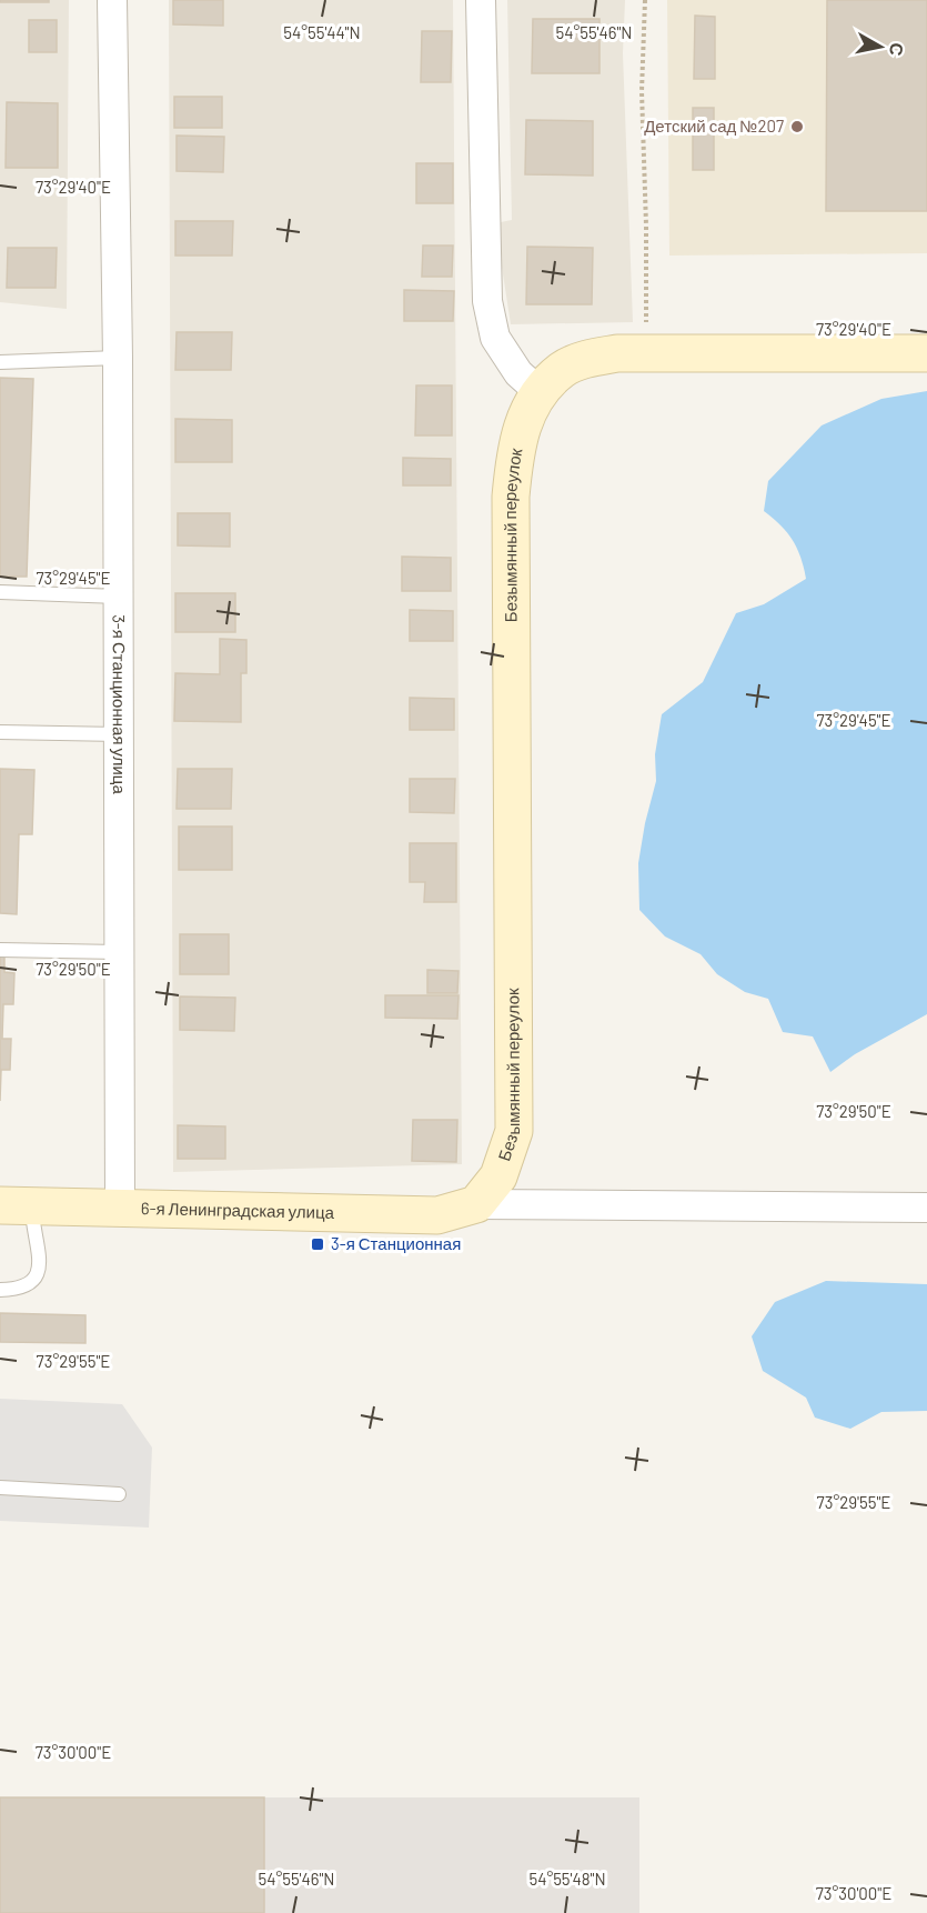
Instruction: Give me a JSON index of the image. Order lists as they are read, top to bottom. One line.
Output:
{"streets":{"street":["Безымянный переулок","3-я Станционная улица","6-я Ленинградская улица"]},"crossings":[["Безымянный переулок","6-я Ленинградская улица"],["3-я Станционная улица","6-я Ленинградская улица"]],"places":{"other":["Детский сад №207"],"transit":["3-я Станционная"]},"north":"right","coordinates":["54°55'44\"N","54°55'46\"N","73°29'40\"E","73°29'45\"E","73°29'50\"E","73°29'55\"E","73°30'00\"E","54°55'48\"N"]}
